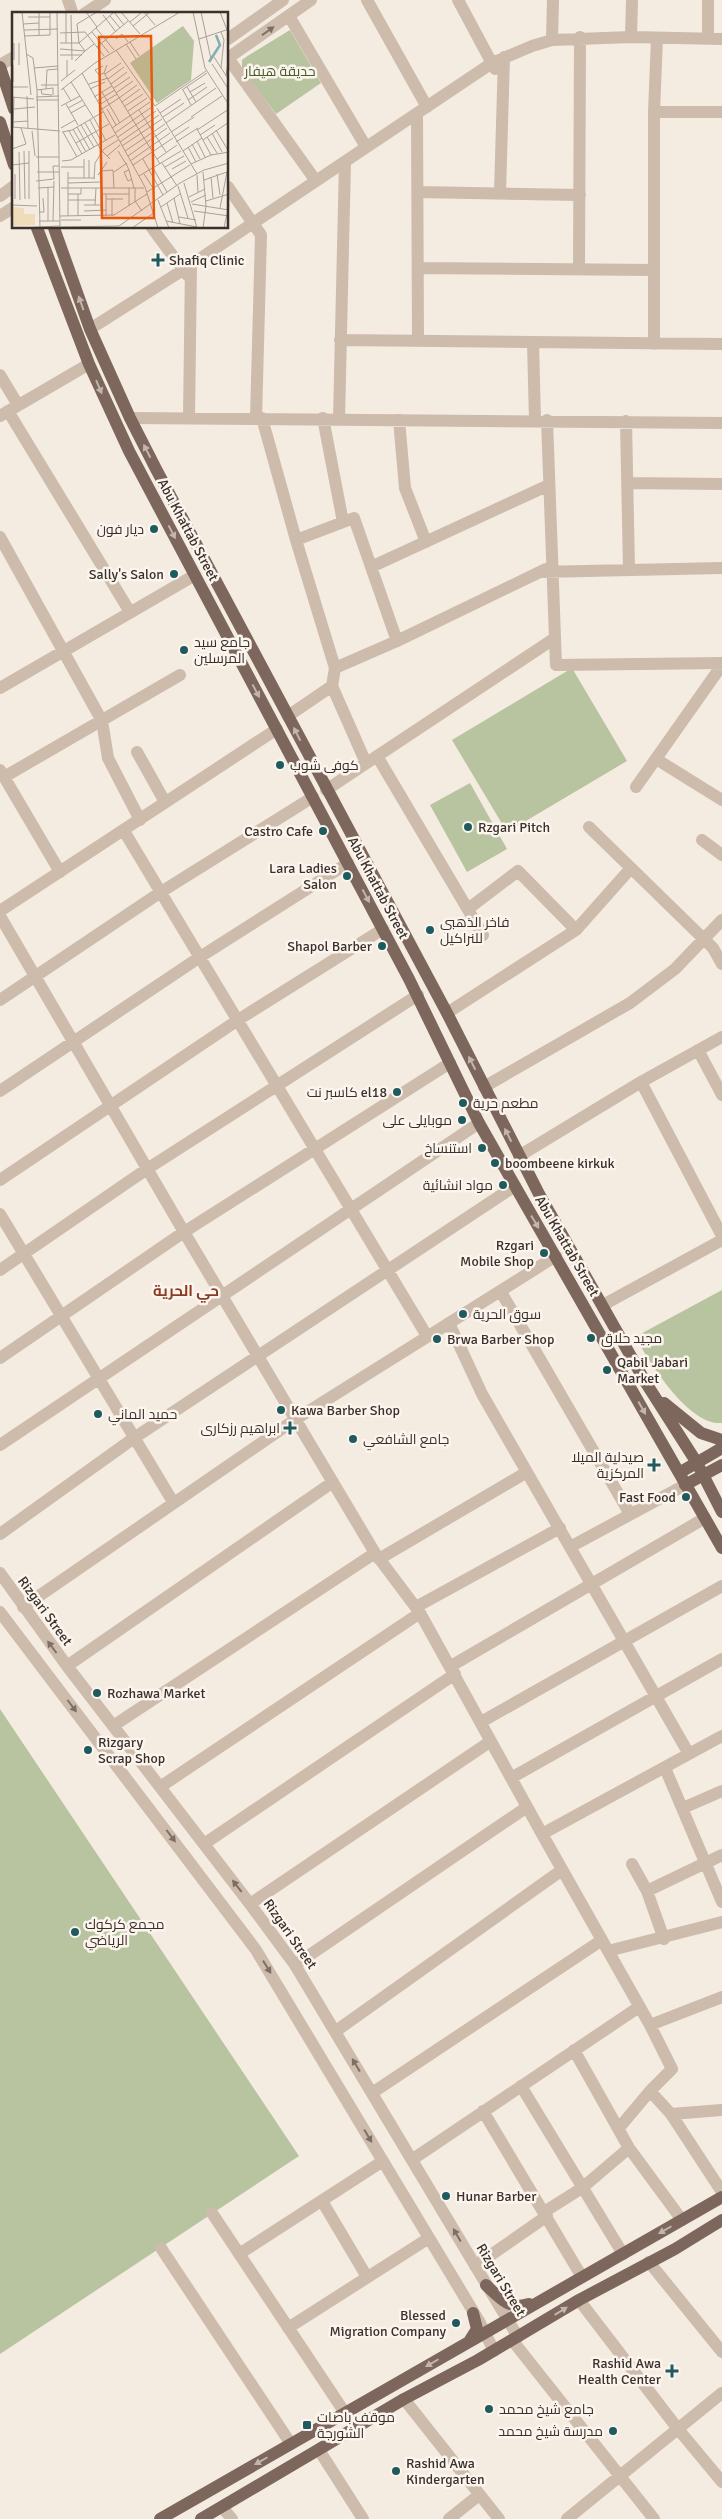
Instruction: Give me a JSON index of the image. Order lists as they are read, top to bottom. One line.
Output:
{"streets":{"main road":["Abu Khattab Street"],"street":["Rizgari Street"]},"districts":["حي الحرية"],"parks":["حديقة هيفار"],"places":{"health":["Shafiq Clinic","ابراهيم رزكارى","صيدلية الميلا المركزية","Rashid Awa Health Center"],"other":["ديار فون","Sally's Salon","جامع سيد المرسلين","كوفى شوب","Rzgari Pitch","Castro Cafe","Lara Ladies Salon","فاخر الذهبي للنراكيل","Shapol Barber","كاسبر نت el18","مطعم حرية","موبايلى على","استنساخ","boombeene kirkuk","مواد انشائية","Rzgari Mobile Shop","سوق الحرية","مجيد حلاق","Brwa Barber Shop","Qabil Jabari Market","Kawa Barber Shop","حميد الماني","جامع الشافعي","Fast Food","Rozhawa Market","Rizgary Scrap Shop","مجمع كركوك الرياضي","Hunar Barber","Blessed Migration Company","جامع شيخ محمد","مدرسة شيخ محمد","Rashid Awa Kindergarten"],"transit":["موقف باصات الشورجة"]}}
